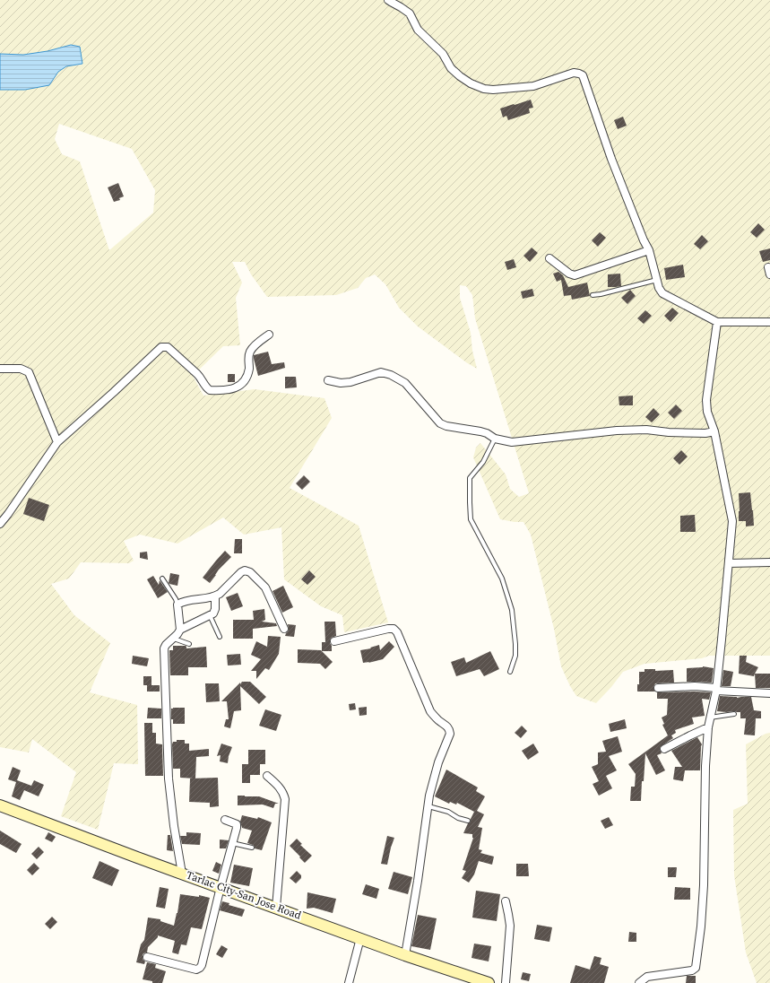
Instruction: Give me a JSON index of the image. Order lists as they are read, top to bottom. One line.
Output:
{"streets":{"main road":["Tarlac City-San Jose Road"]}}
